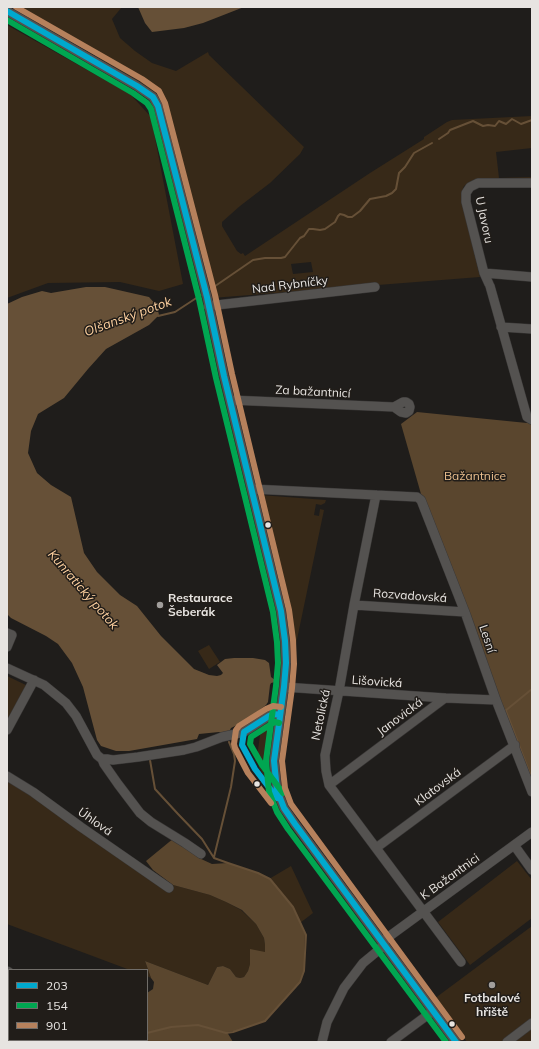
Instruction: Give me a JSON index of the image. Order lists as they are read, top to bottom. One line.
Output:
{"streets":{"street":["U Javoru","Nad Rybníčky","Za bažantnicí","Rozvadovská","Lesní","Lišovická","Netolická","Janovická","Klatovská","Úhlová","K Bažantnici"]},"crossings":[["Rozvadovská","Lesní"],["Rozvadovská","Netolická"],["Lesní","Netolická"],["Lesní","Klatovská"],["Lišovická","Netolická"],["Lišovická","Janovická"],["Netolická","Janovická"],["Netolická","Klatovská"],["Netolická","K Bažantnici"]],"water":["Olšanský potok","Kunratický potok"],"parks":["Bažantnice"],"places":["Restaurace Šeberák","Fotbalové hřiště"],"lines":["transit line 901","transit line 203","transit line 154"],"legend":["203","154","901"]}
